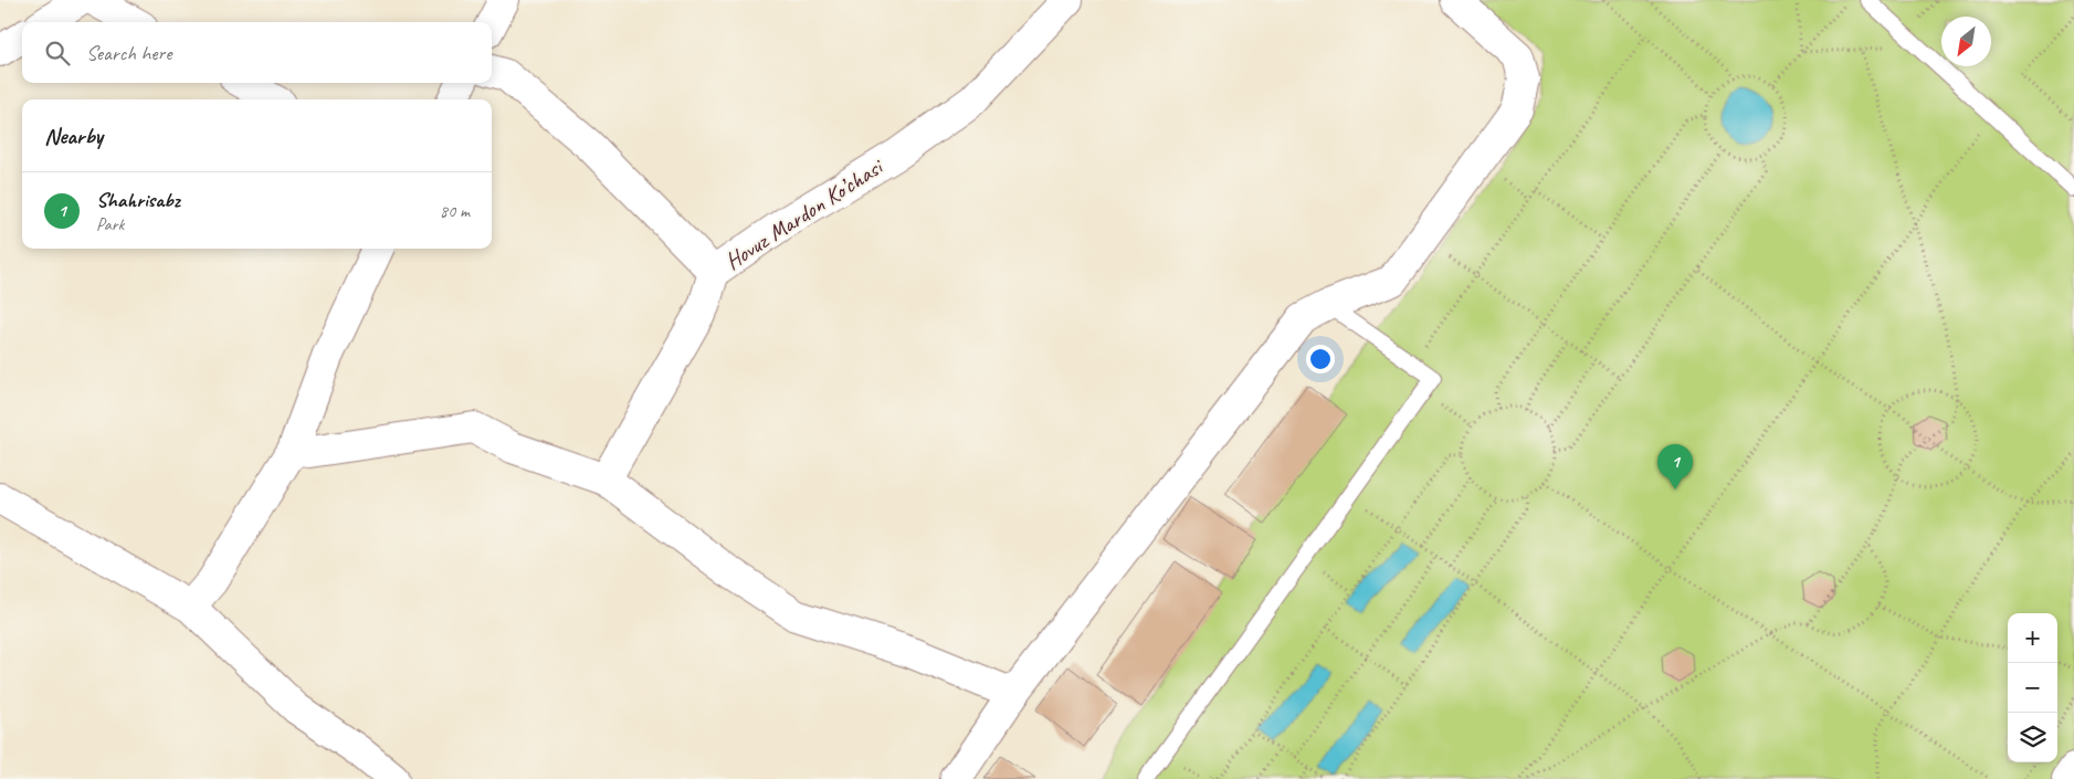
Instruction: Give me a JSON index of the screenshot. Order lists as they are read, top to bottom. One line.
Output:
{"streets":{"street":["Hovuz Mardon Ko’chasi"]},"north":"bottom left","page":{"search":"Search here","heading":"Nearby","list":[{"mark":"1","name":"Shahrisabz","note":"Park","value":"80 m"}],"pins":"1","map_buttons":["+","−"]}}
